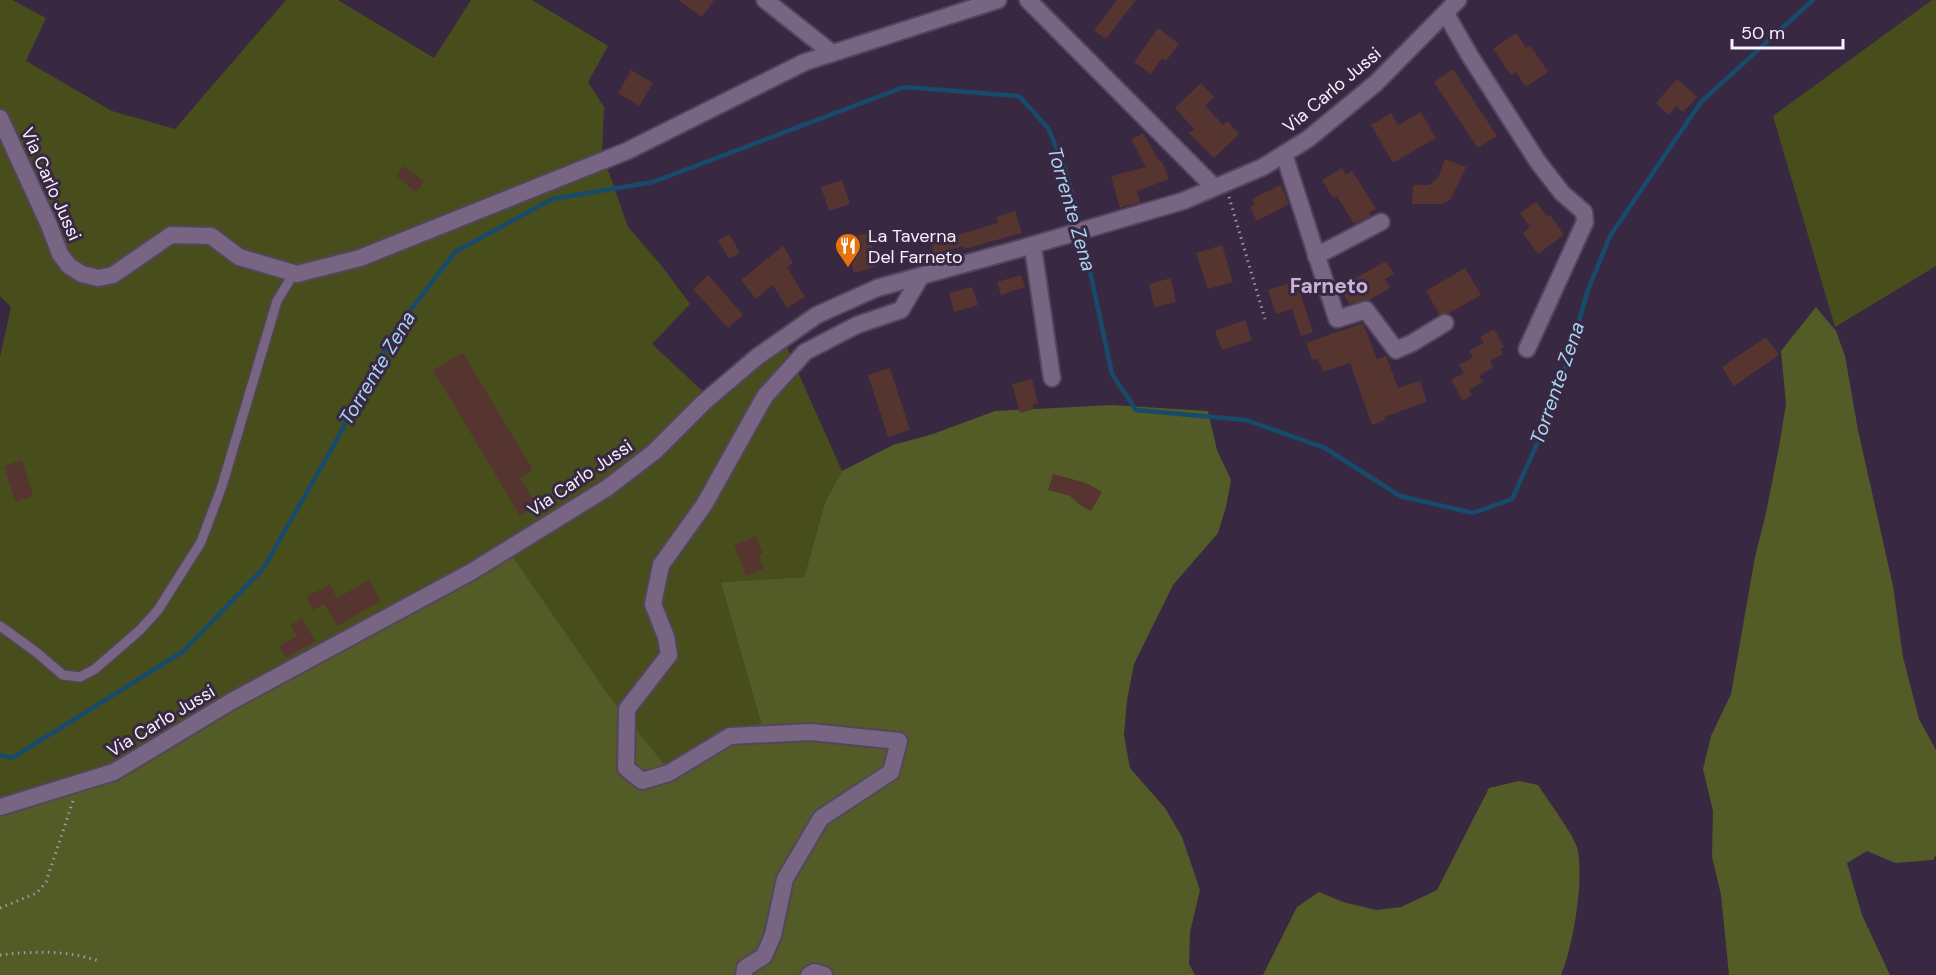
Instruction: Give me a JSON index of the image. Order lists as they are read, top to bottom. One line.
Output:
{"streets":{"street":["Via Carlo Jussi"]},"districts":["Farneto"],"water":["Torrente Zena"],"places":{"restaurant":["La Taverna Del Farneto"]},"scale_bar":"50 m"}
